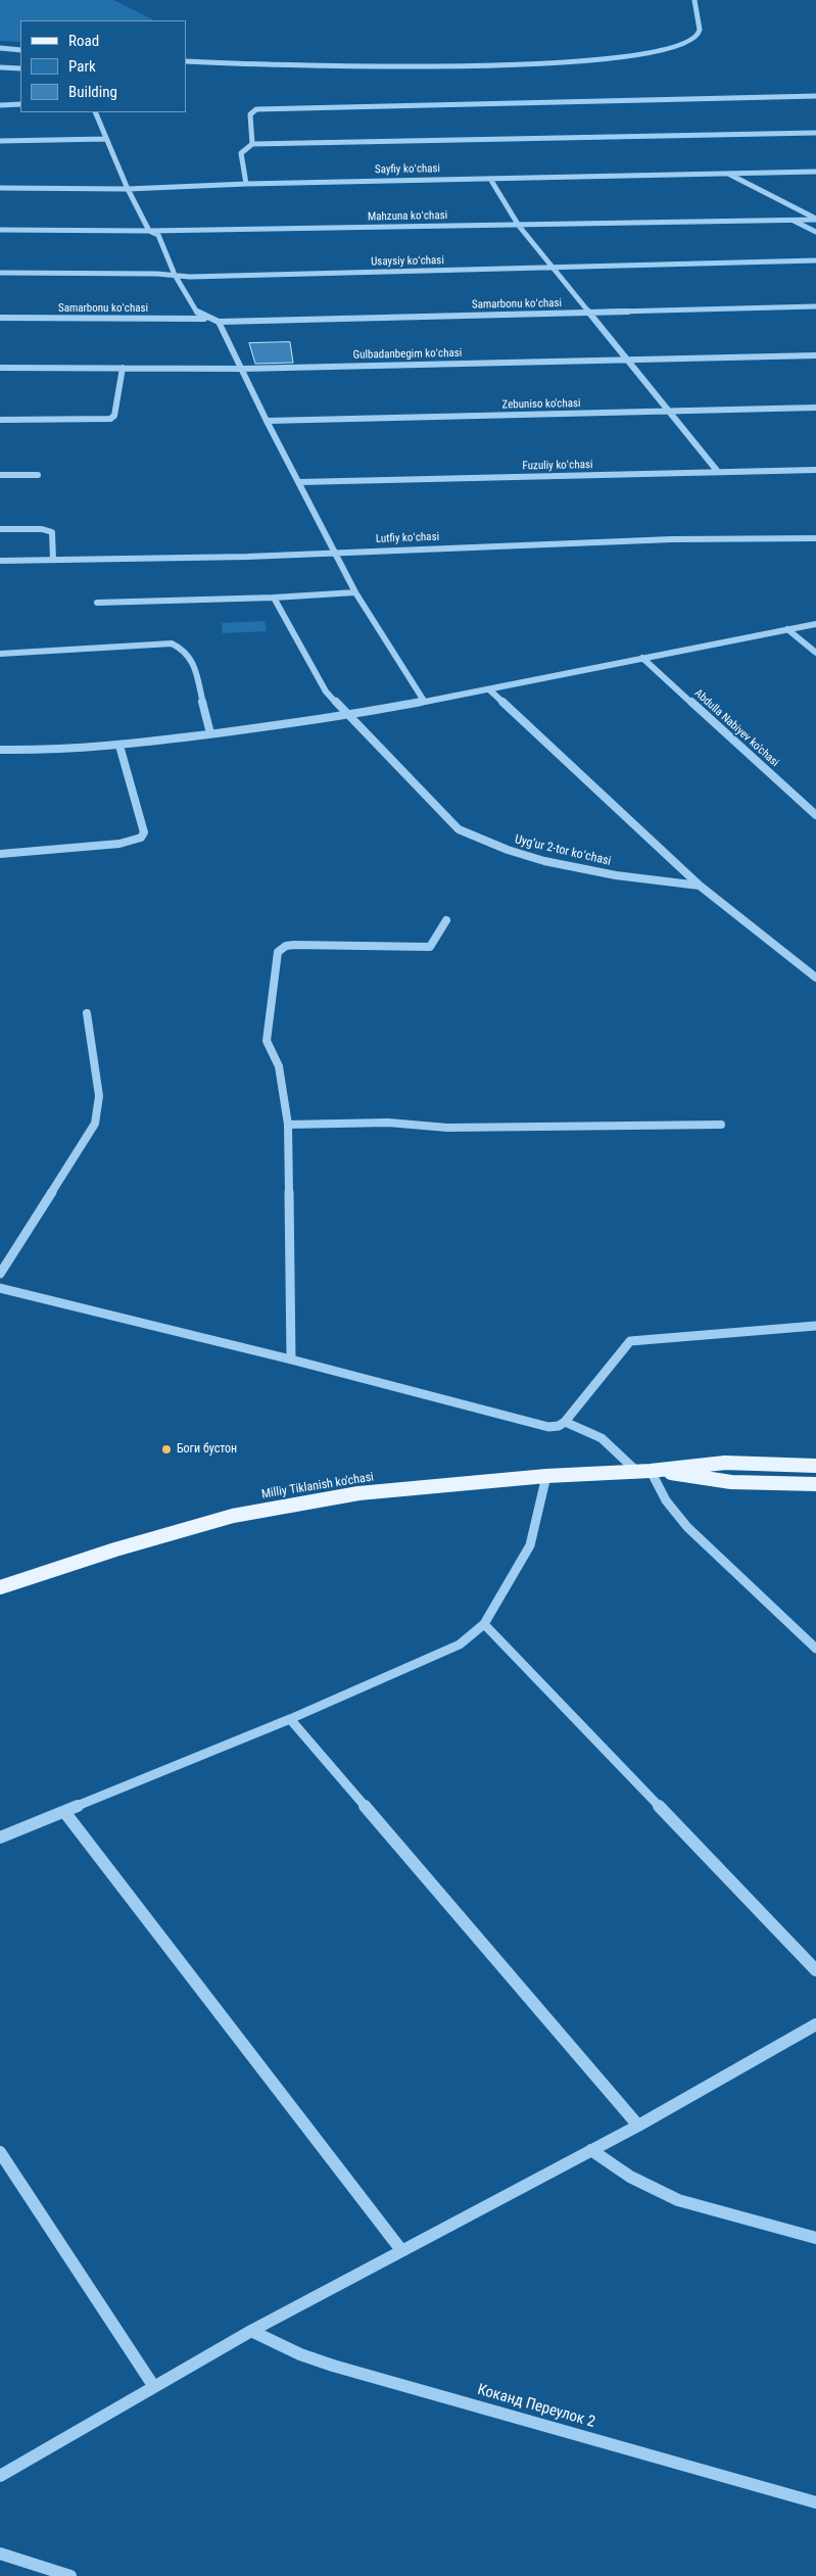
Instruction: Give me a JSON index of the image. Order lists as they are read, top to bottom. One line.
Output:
{"streets":{"main road":["Milliy Tiklanish ko'chasi"],"street":["Sayfiy koʻchasi","Mahzuna koʻchasi","Usaysiy koʻchasi","Samarbonu koʻchasi","Gulbadanbegim koʻchasi","Zebuniso ko'chasi","Fuzuliy koʻchasi","Lutfiy koʻchasi","Abdulla Nabiyev ko'chasi","Uyg‘ur 2-tor koʻchasi","Коканд Πереулок 2"]},"places":["Боги бустон"],"legend":["Road","Park","Building"]}
